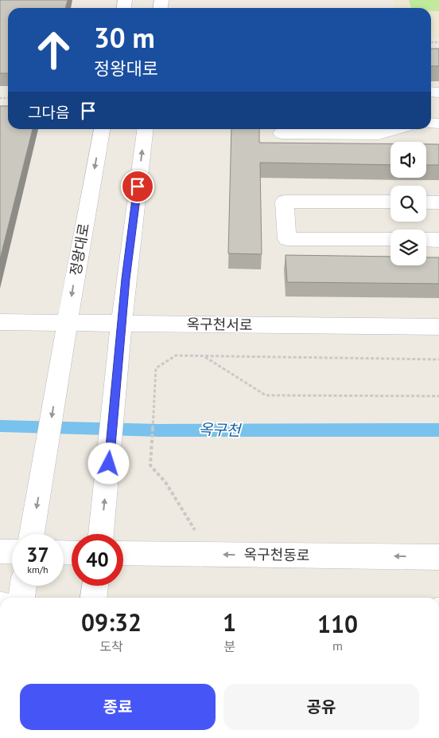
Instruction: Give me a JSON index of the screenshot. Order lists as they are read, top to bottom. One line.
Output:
{"streets":{"street":["정왕대로","옥구천서로","옥구천동로"]},"crossings":[["정왕대로","옥구천서로"]],"one_way":["옥구천동로"],"water":["옥구천"],"page":{"turn":["30 m","정왕대로"],"then":"그다음","speed":"37 km/h","limit":"40","eta":["09:32","도착","1","분","110","m"],"buttons":["종료","공유"]}}
